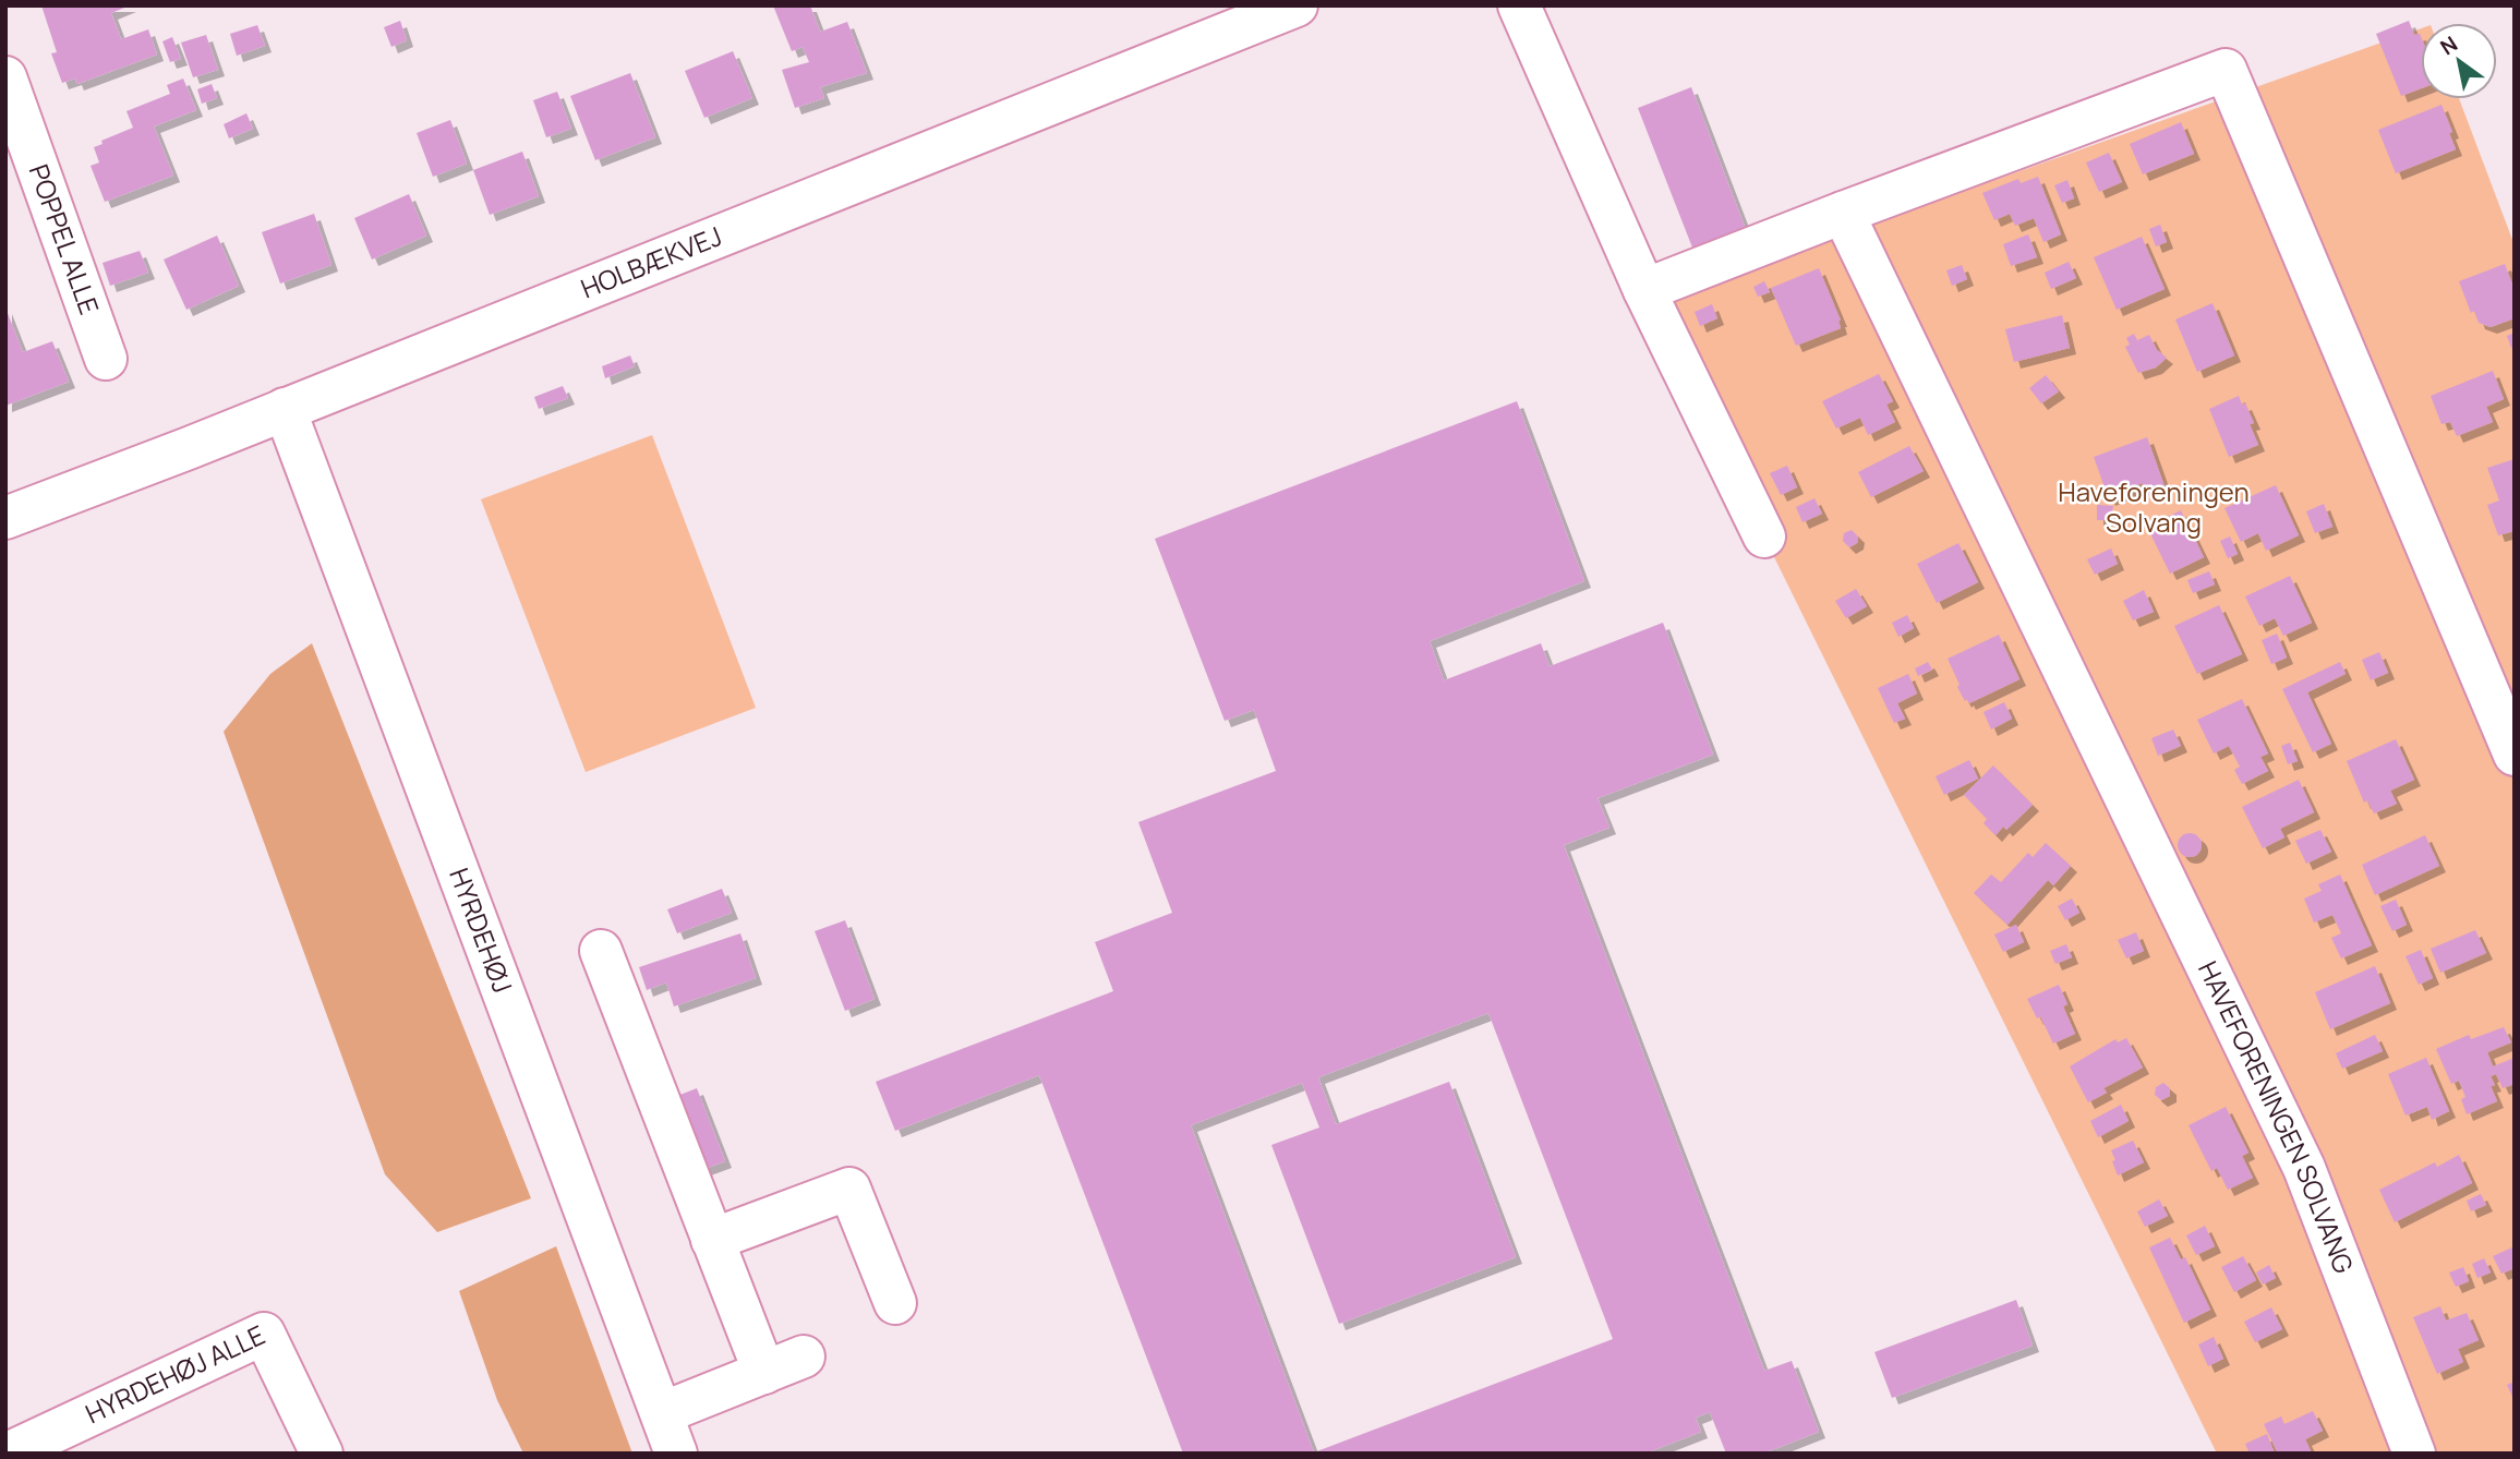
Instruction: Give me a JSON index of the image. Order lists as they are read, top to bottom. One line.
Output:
{"streets":{"street":["POPPEL ALLE","HOLBÆKVEJ","HYRDEHØJ","HAVEFORENINGEN SOLVANG","HYRDEHØJ ALLE"]},"crossings":[["HOLBÆKVEJ","HYRDEHØJ"]],"parks":["Haveforeningen Solvang"],"north":"top left"}
